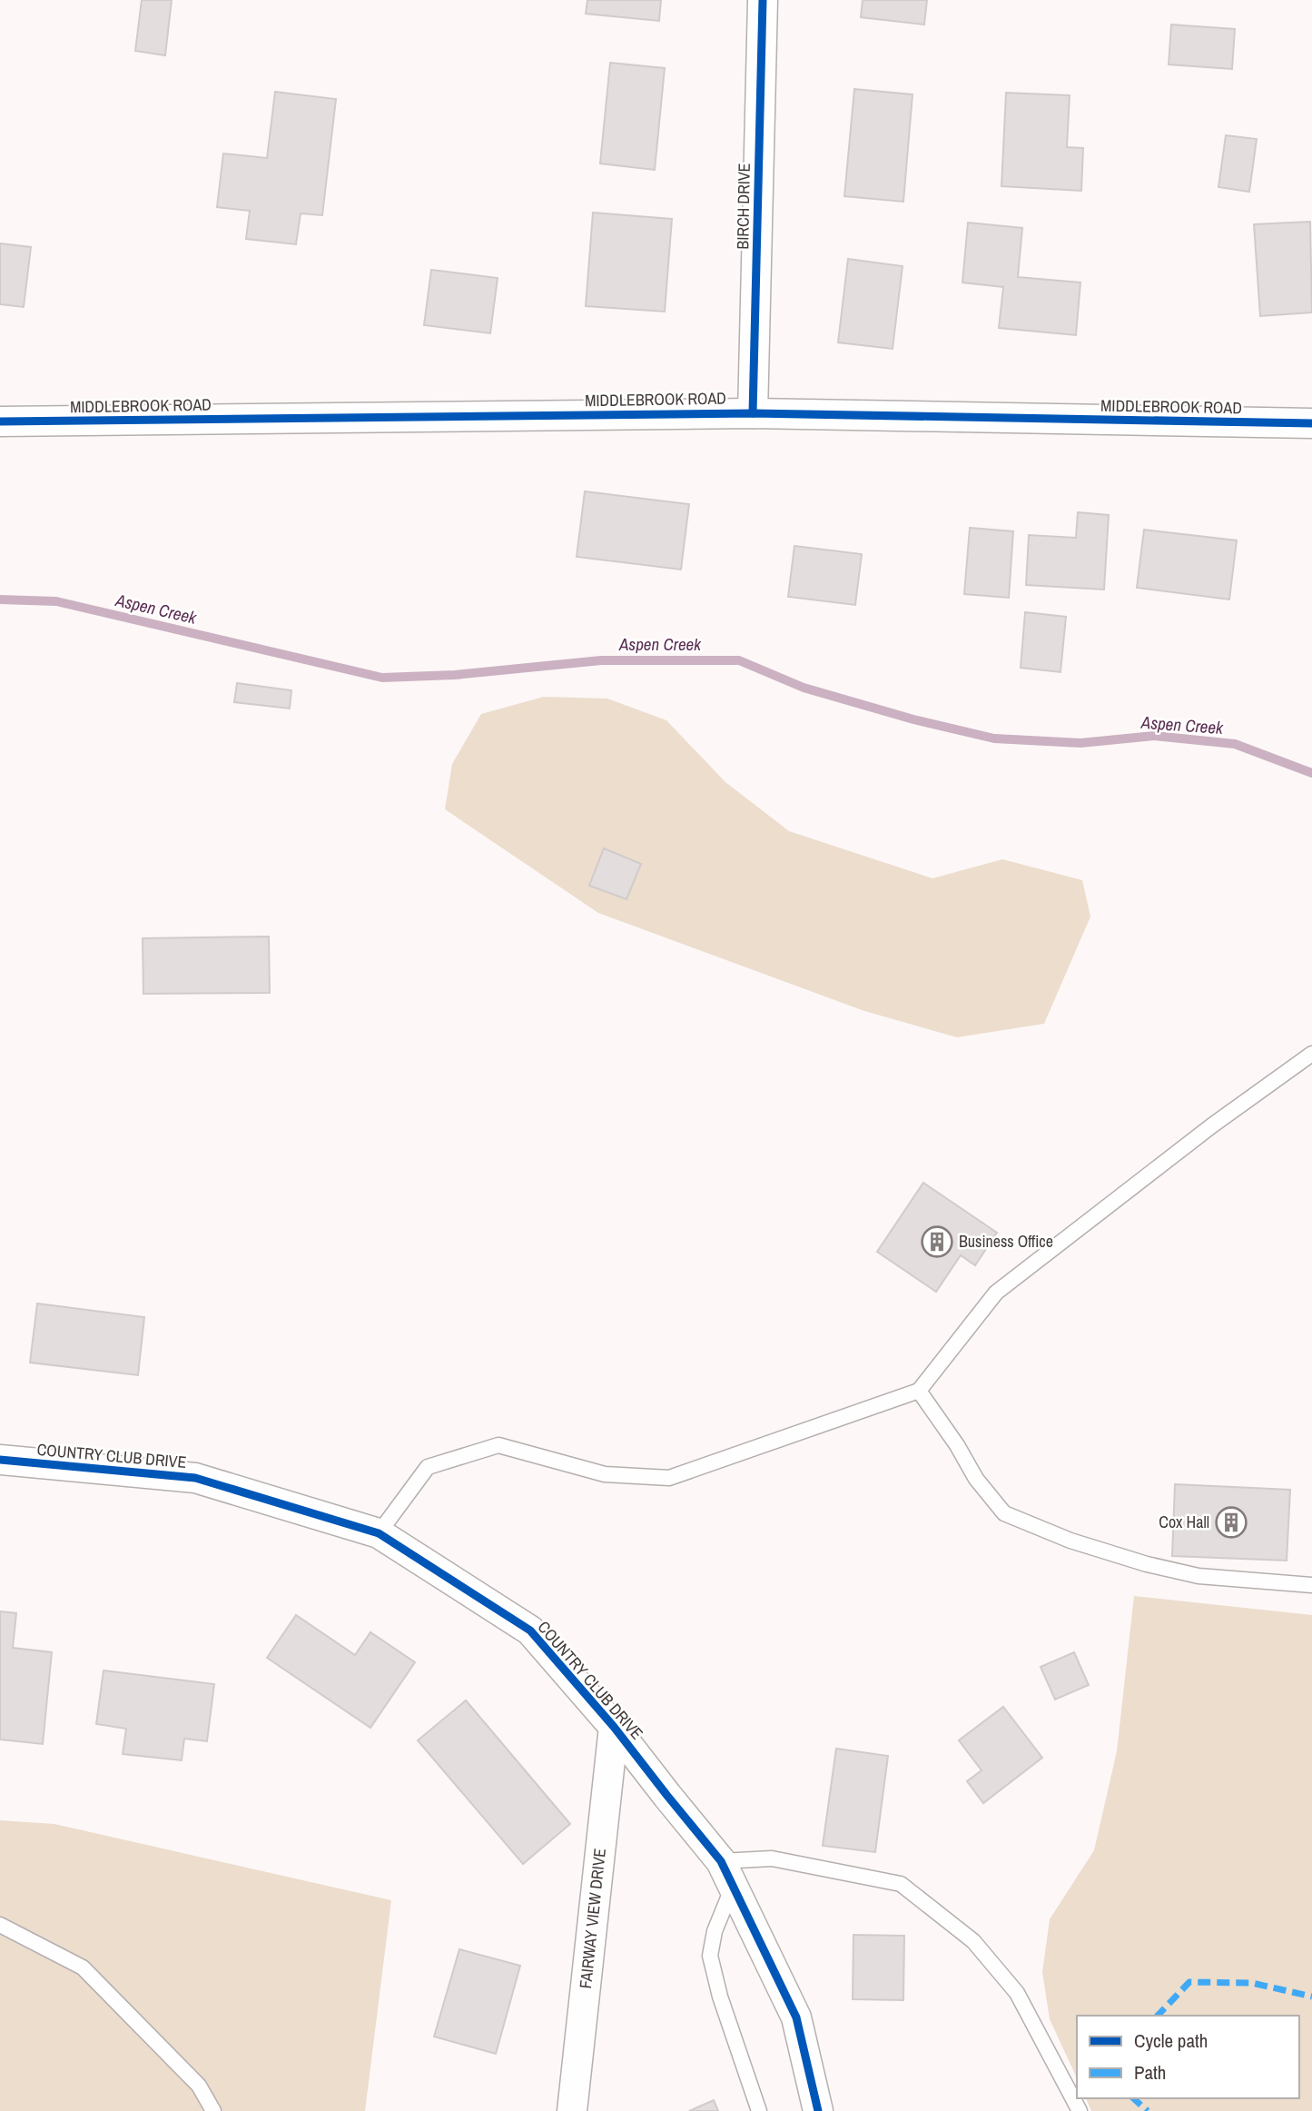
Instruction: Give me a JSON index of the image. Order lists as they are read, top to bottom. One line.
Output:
{"streets":{"street":["BIRCH DRIVE","MIDDLEBROOK ROAD","COUNTRY CLUB DRIVE","FAIRWAY VIEW DRIVE"]},"crossings":[["BIRCH DRIVE","MIDDLEBROOK ROAD"],["COUNTRY CLUB DRIVE","FAIRWAY VIEW DRIVE"]],"water":["Aspen Creek"],"places":{"building":["Business Office","Cox Hall"]},"legend":["Cycle path","Path"]}
